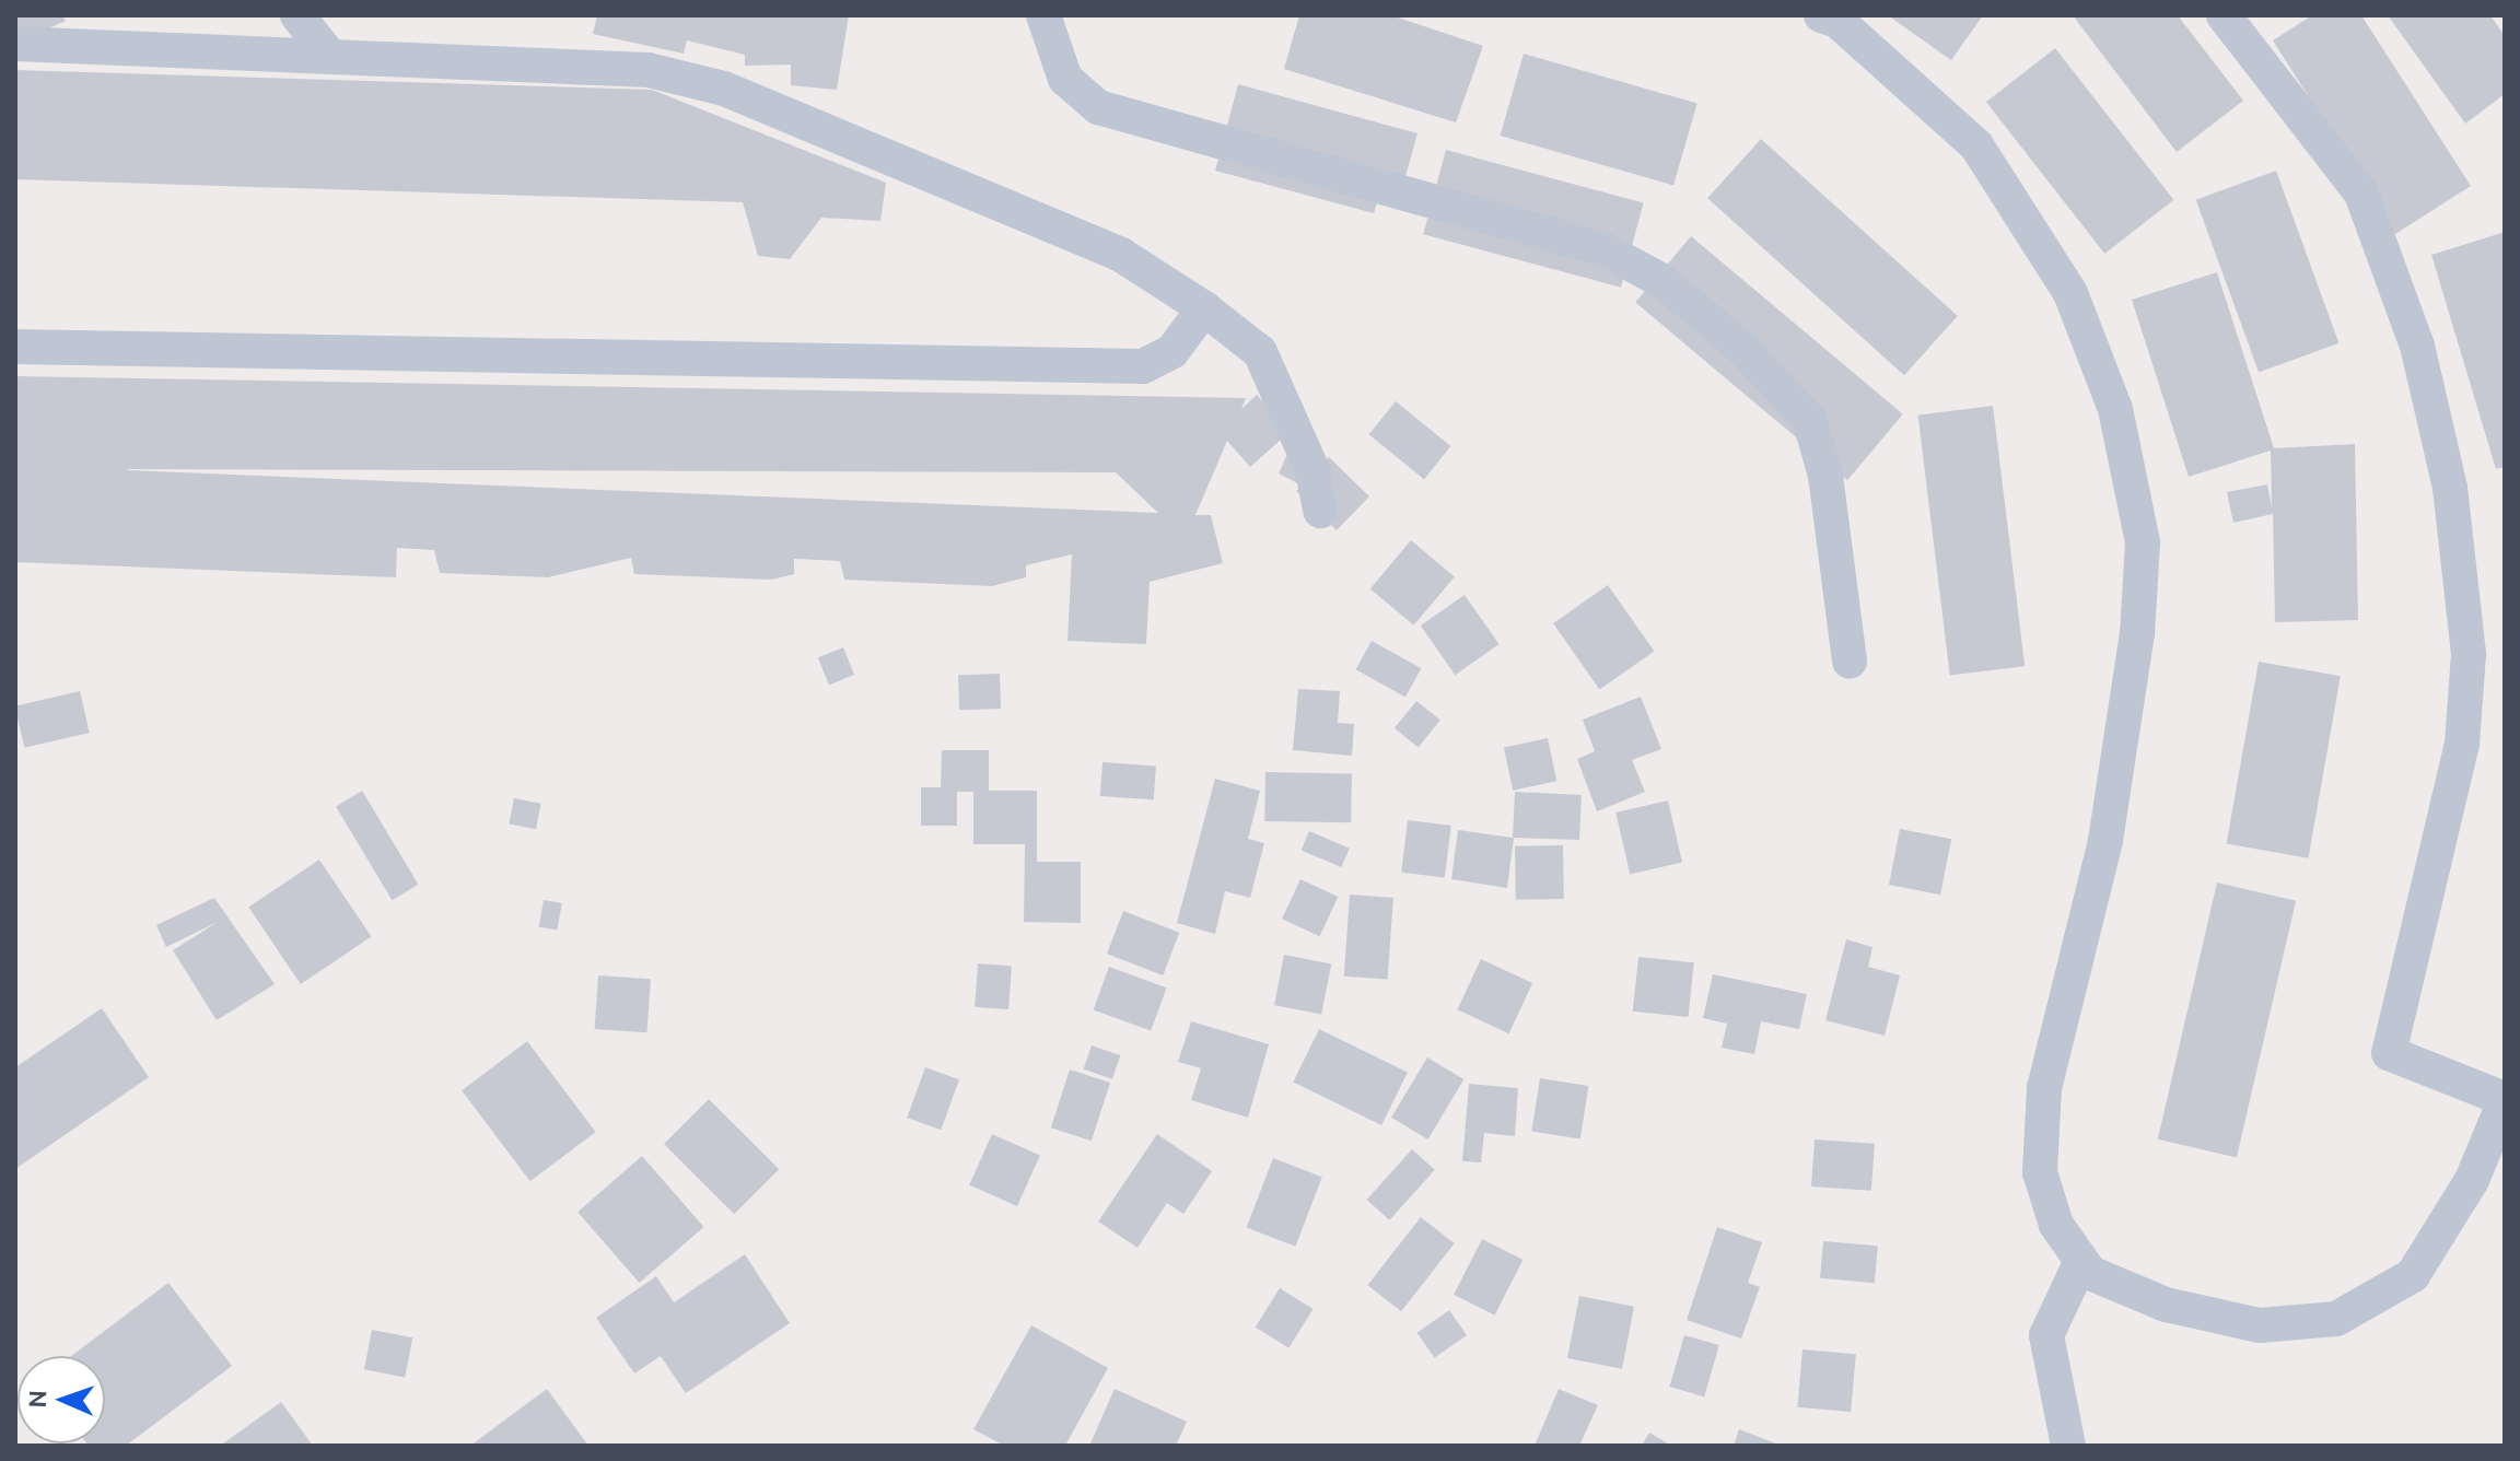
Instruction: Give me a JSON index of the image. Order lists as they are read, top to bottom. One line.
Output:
{"north":"left"}
